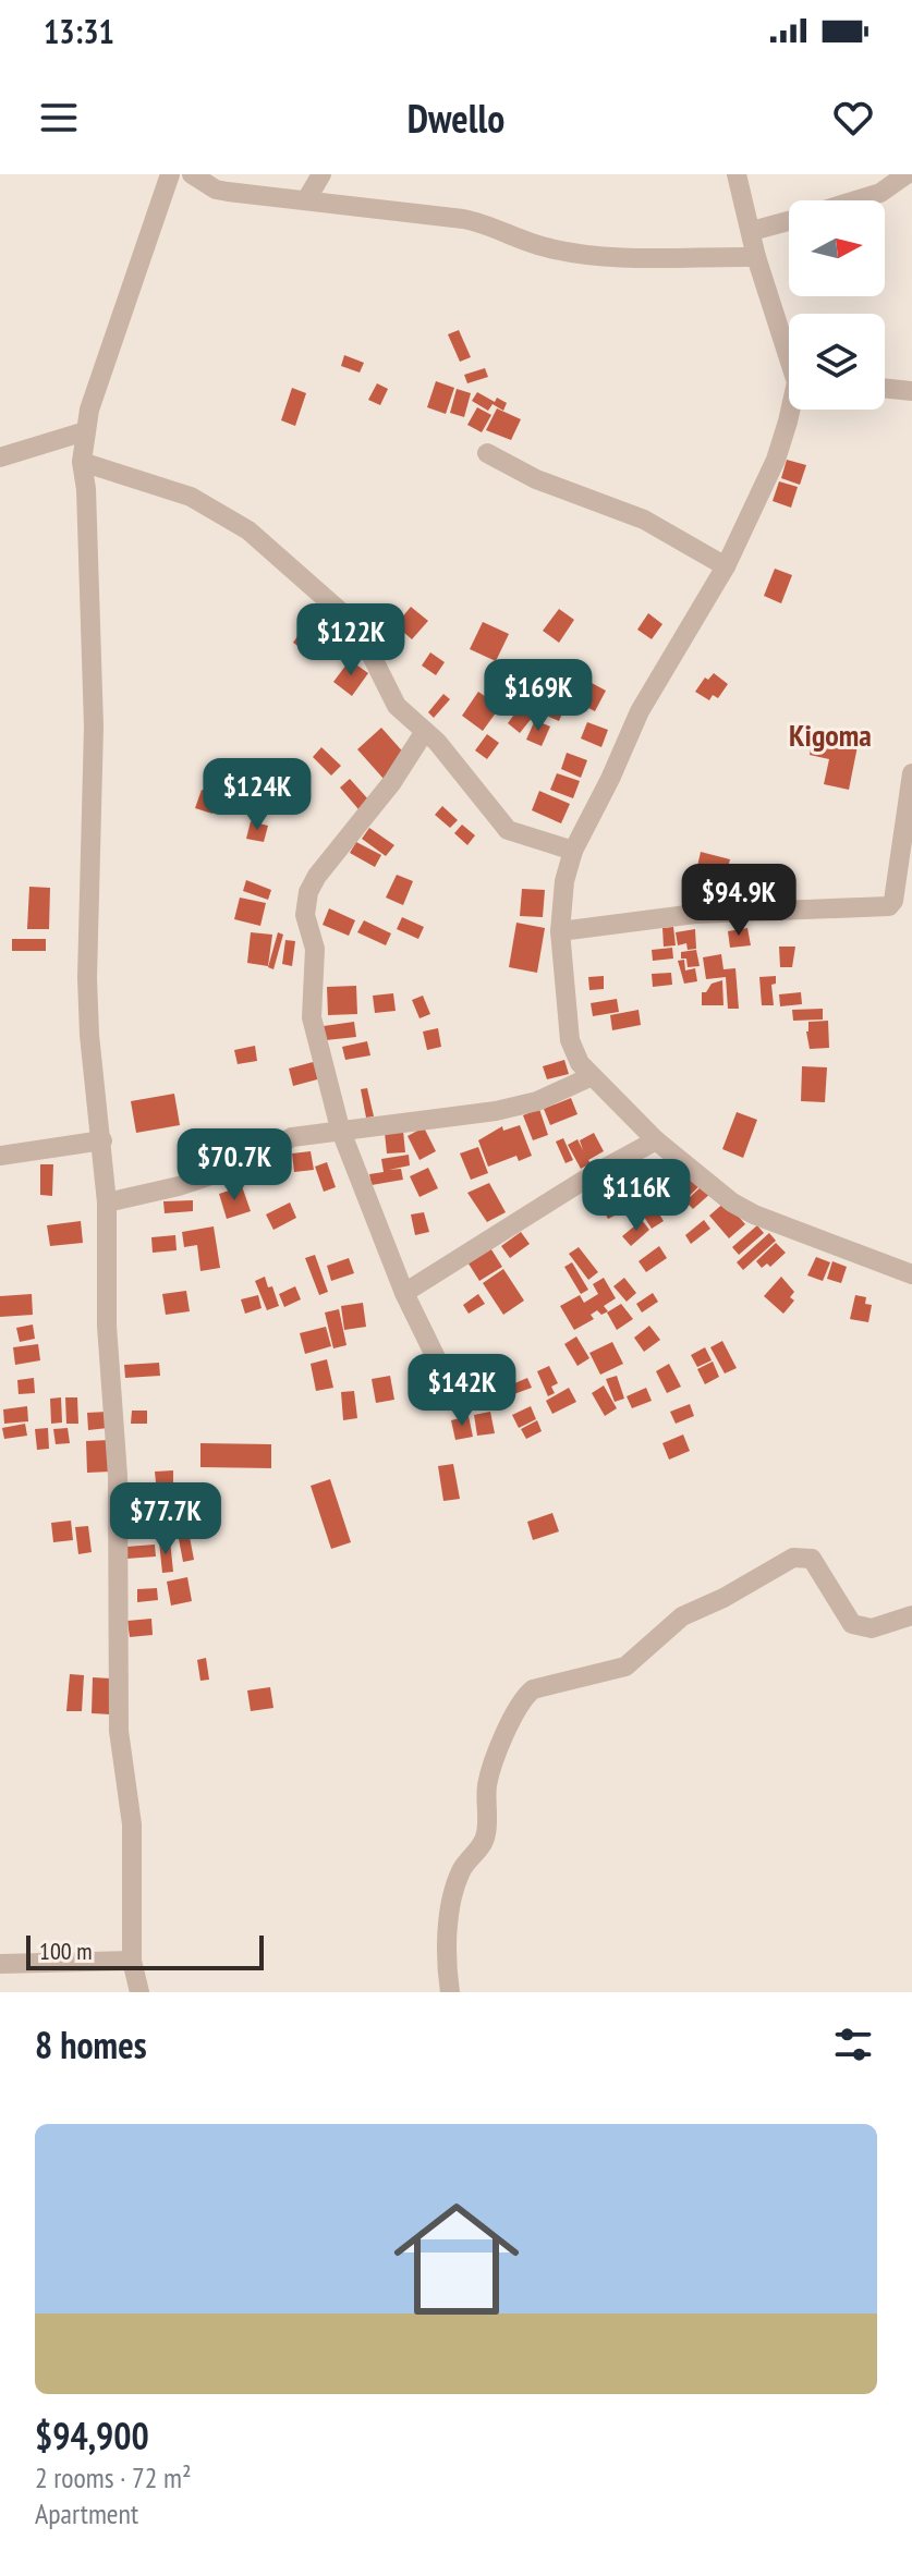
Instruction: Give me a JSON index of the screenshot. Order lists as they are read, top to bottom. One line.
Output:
{"districts":["Kigoma"],"scale_bar":"100 m","north":"right","page":{"status":"13:31","header":"Dwello","price":["$122K","$169K","$124K","$94.9K","$70.7K","$116K","$142K","$77.7K"],"scale":"100 m","heading":"8 homes","list":[{"name":"$94,900","note":"2 rooms · 72 m² · Apartment"}]}}
